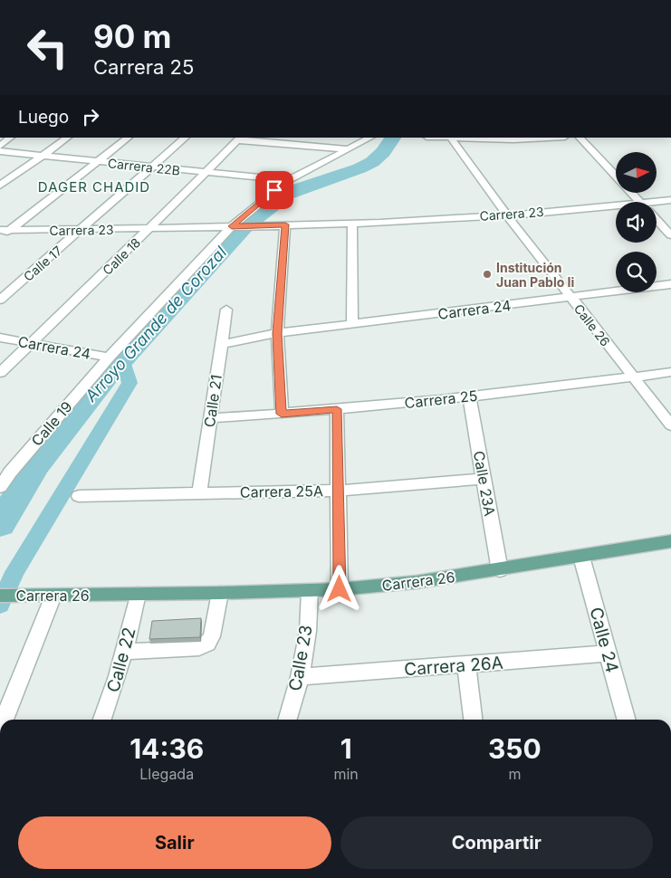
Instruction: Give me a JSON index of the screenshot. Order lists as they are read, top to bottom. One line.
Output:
{"streets":{"main road":["Carrera 26"],"street":["Carrera 22B","Carrera 23","Calle 18","Calle 17","Carrera 24","Calle 26","Carrera 25","Calle 21","Calle 19","Calle 23A","Carrera 25A","Calle 24","Calle 23","Calle 22","Carrera 26A"]},"crossings":[["Carrera 22B","Calle 18"],["Carrera 22B","Calle 17"],["Carrera 22B","Calle 19"],["Carrera 23","Calle 18"],["Carrera 23","Calle 17"],["Carrera 23","Calle 26"],["Carrera 23","Calle 19"],["Calle 18","Carrera 24"],["Carrera 24","Calle 26"],["Carrera 24","Calle 21"],["Carrera 24","Calle 19"],["Calle 26","Carrera 25"],["Carrera 25","Calle 21"],["Carrera 25","Calle 23A"],["Calle 21","Carrera 25A"],["Calle 23A","Carrera 25A"],["Calle 23A","Carrera 26"],["Carrera 26","Calle 24"],["Carrera 26","Calle 23"],["Carrera 26","Calle 22"],["Calle 24","Carrera 26A"],["Calle 23","Carrera 26A"]],"districts":["DAGER CHADID"],"water":["Arroyo Grande de Corozal"],"places":["Institución Juan Pablo Ii"],"north":"right","page":{"turn":["90 m","Carrera 25"],"then":"Luego","eta":["14:36","Llegada","1","min","350","m"],"buttons":["Salir","Compartir"]}}
